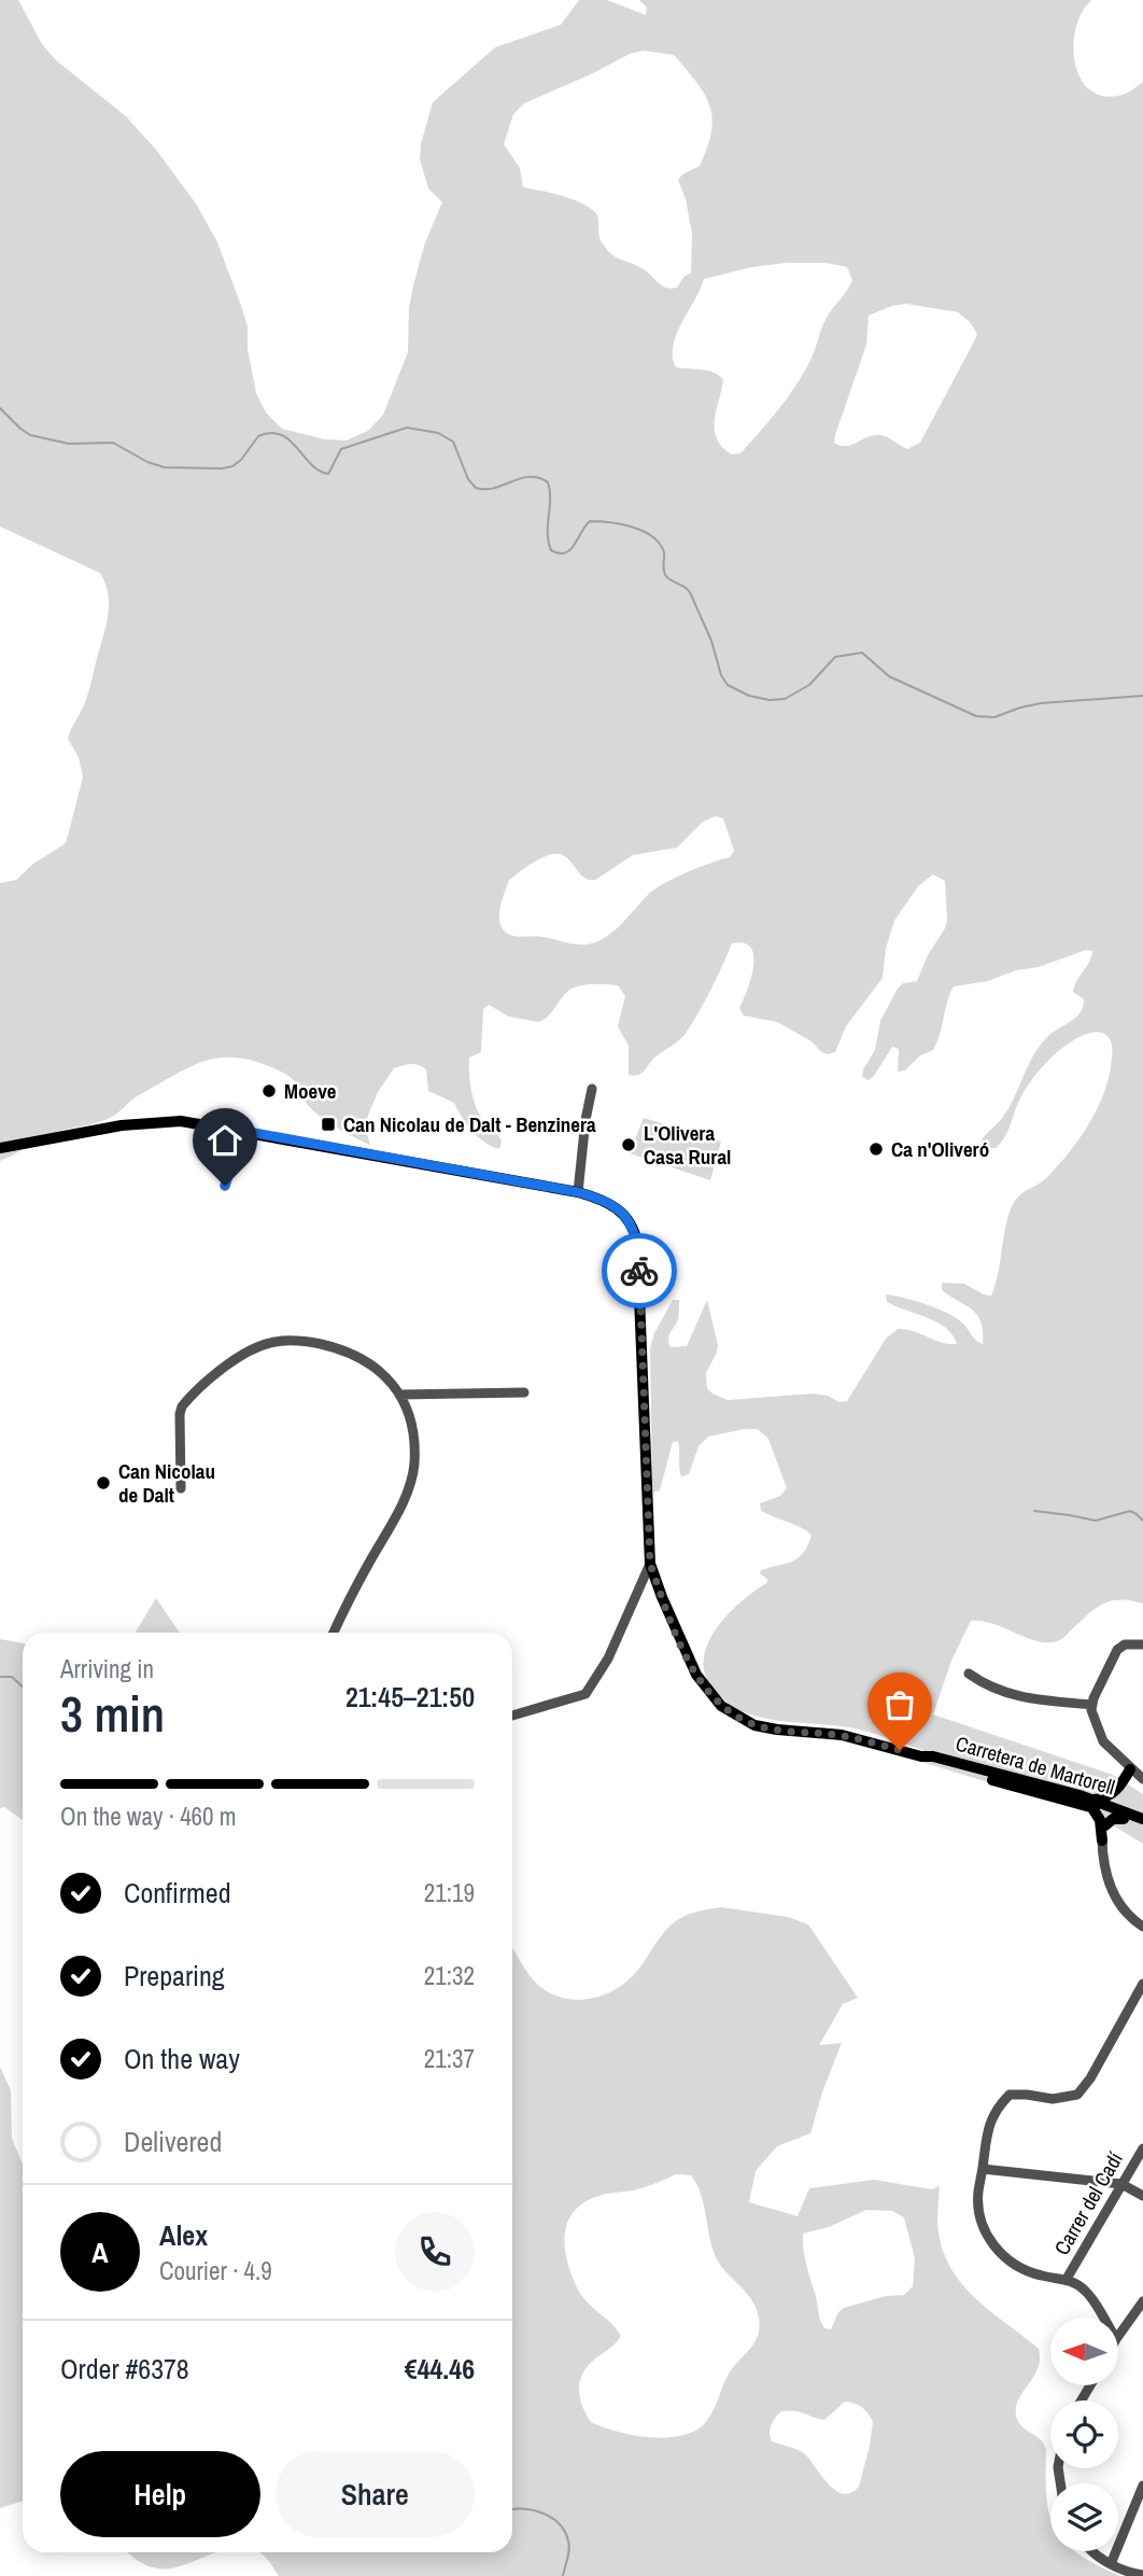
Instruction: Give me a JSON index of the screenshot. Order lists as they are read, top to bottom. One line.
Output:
{"streets":{"main road":["Carretera de Martorell"],"street":["Carrer del Cadí"]},"places":{"other":["Moeve","L'Olivera Casa Rural","Ca n'Oliveró","Can Nicolau de Dalt"],"transit":["Can Nicolau de Dalt - Benzinera"]},"north":"left","page":{"heading":["3 min","Arriving in","21:45–21:50"],"panel":["Alex","Courier · 4.9","Order #6378","€44.46"],"bar":"On the way · 460 m","list":[["Confirmed","21:19"],["Preparing","21:32"],["On the way","21:37"],"Delivered"],"round":"A","buttons":["Help","Share"]}}
